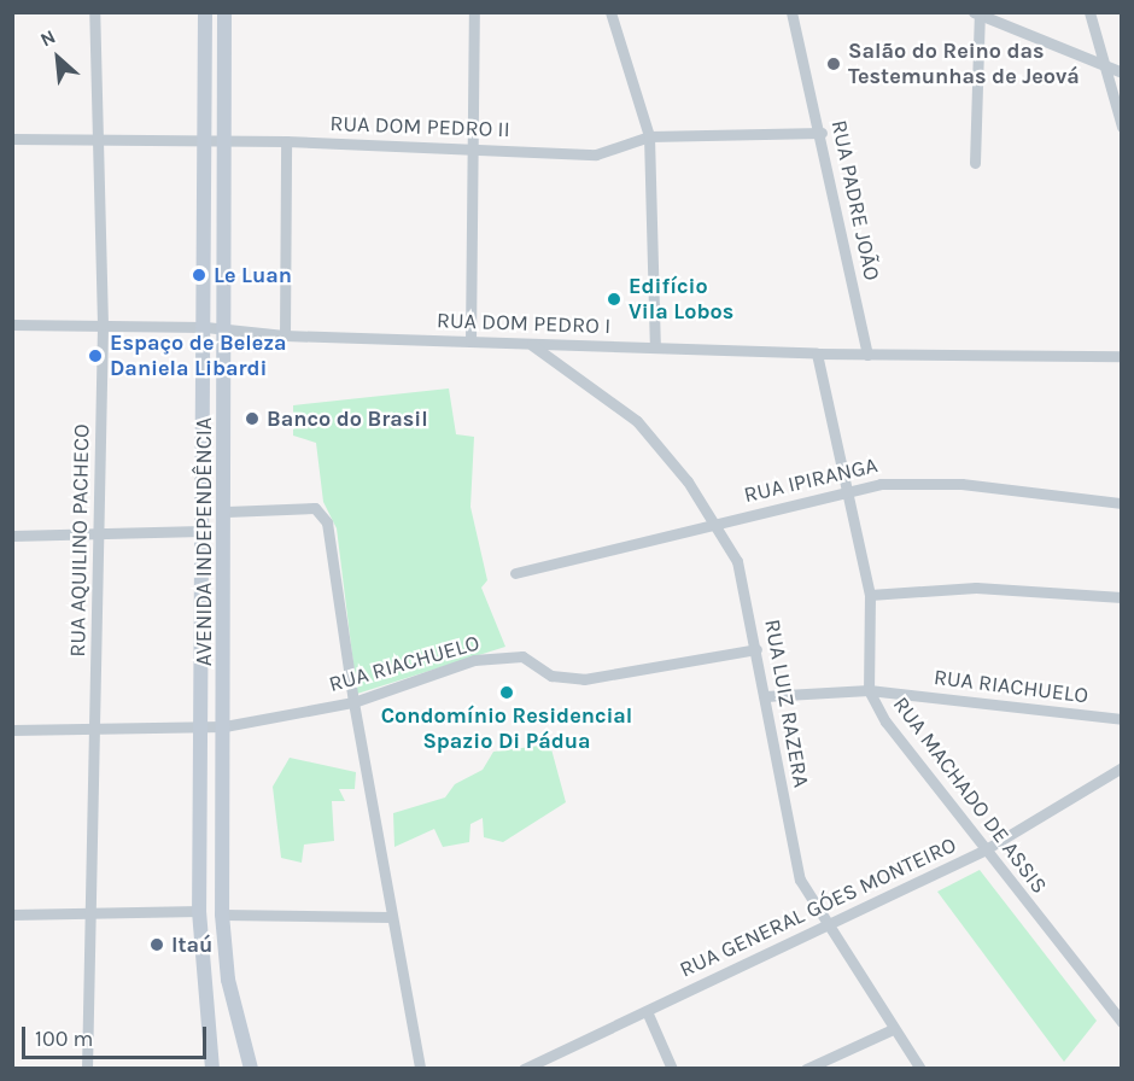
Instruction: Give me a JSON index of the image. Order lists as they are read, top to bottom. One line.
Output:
{"streets":{"main road":["AVENIDA INDEPENDÊNCIA"],"street":["RUA DOM PEDRO II","RUA PADRE JOÃO","RUA DOM PEDRO I","RUA IPIRANGA","RUA AQUILINO PACHECO","RUA RIACHUELO","RUA LUIZ RAZERA","RUA MACHADO DE ASSIS","RUA GENERAL GÓES MONTEIRO"]},"crossings":[["RUA DOM PEDRO II","RUA PADRE JOÃO"],["RUA DOM PEDRO II","RUA AQUILINO PACHECO"],["RUA DOM PEDRO II","AVENIDA INDEPENDÊNCIA"],["RUA PADRE JOÃO","RUA DOM PEDRO I"],["RUA DOM PEDRO I","RUA AQUILINO PACHECO"],["RUA DOM PEDRO I","AVENIDA INDEPENDÊNCIA"],["RUA DOM PEDRO I","RUA LUIZ RAZERA"],["RUA DOM PEDRO I","RUA MACHADO DE ASSIS"],["RUA IPIRANGA","RUA LUIZ RAZERA"],["RUA IPIRANGA","RUA MACHADO DE ASSIS"],["RUA AQUILINO PACHECO","RUA RIACHUELO"],["AVENIDA INDEPENDÊNCIA","RUA RIACHUELO"],["RUA RIACHUELO","RUA LUIZ RAZERA"],["RUA RIACHUELO","RUA MACHADO DE ASSIS"],["RUA LUIZ RAZERA","RUA GENERAL GÓES MONTEIRO"],["RUA MACHADO DE ASSIS","RUA GENERAL GÓES MONTEIRO"]],"places":["Salão do Reino das Testemunhas de Jeová","Le Luan","Edifício Vila Lobos","Espaço de Beleza Daniela Libardi","Banco do Brasil","Condomínio Residencial Spazio Di Pádua","Itaú"],"scale_bar":"100 m","north":"top left"}
